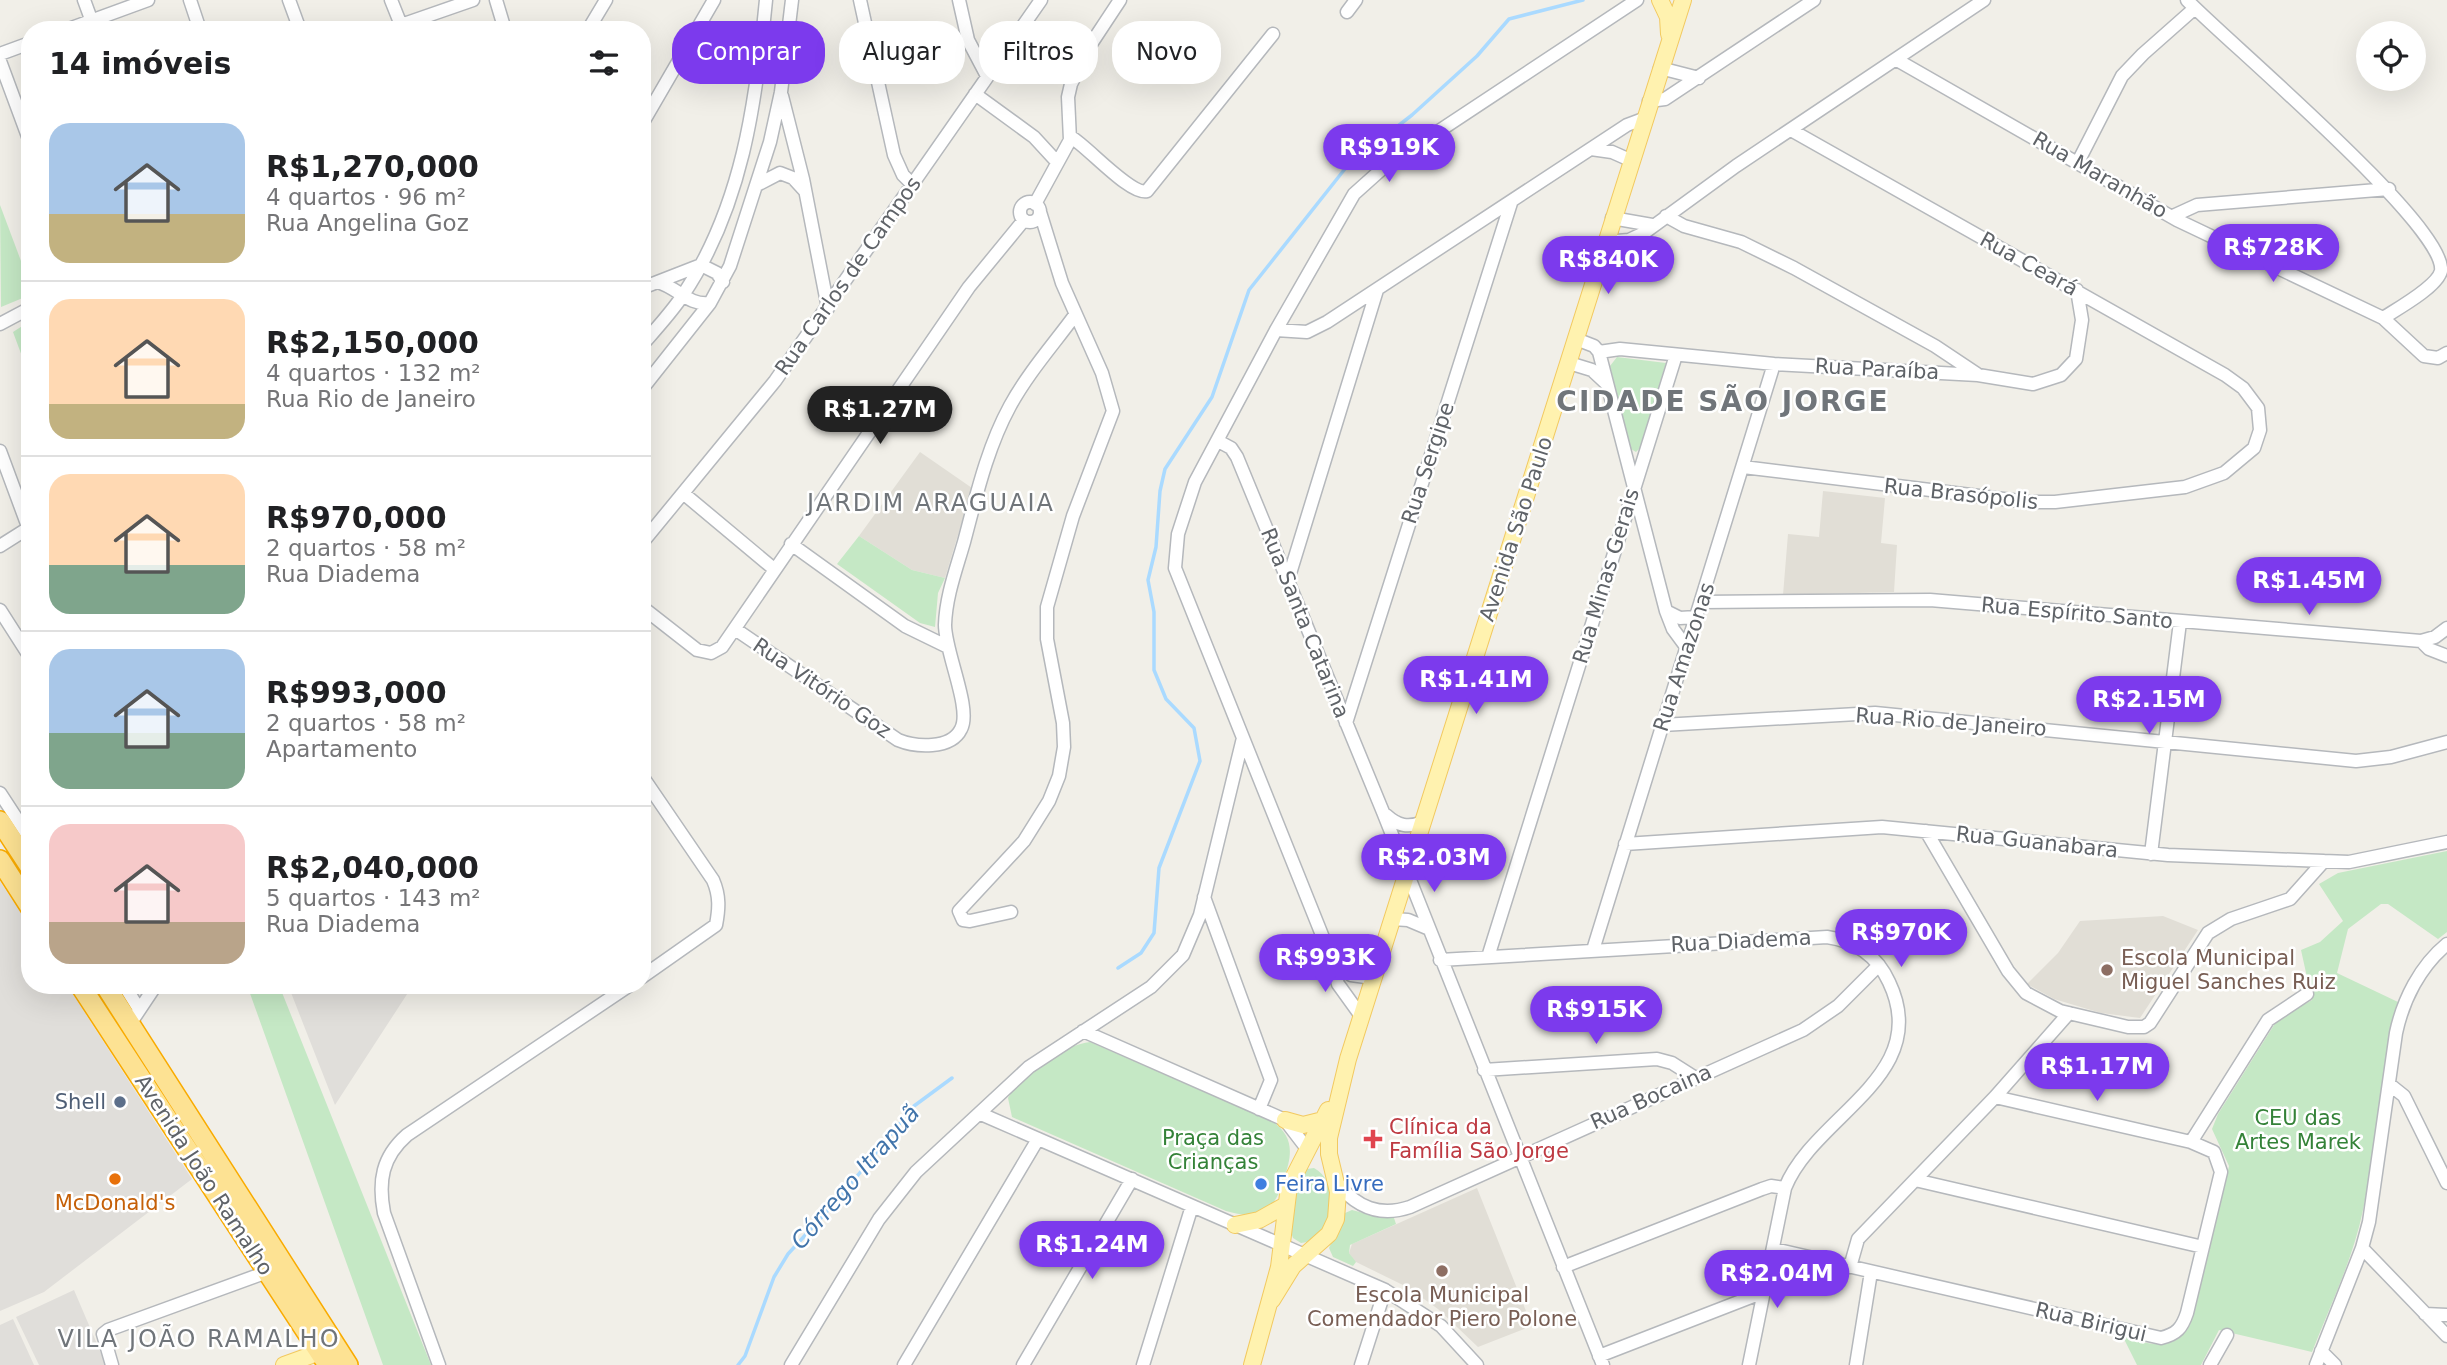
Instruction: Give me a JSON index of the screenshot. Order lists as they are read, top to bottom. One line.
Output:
{"streets":{"highway":["Avenida João Ramalho"],"main road":["Avenida São Paulo"],"street":["Rua Maranhão","Rua Ceará","Rua Carlos de Campos","Rua Paraíba","Rua Sergipe","Rua Brasópolis","Rua Minas Gerais","Rua Espírito Santo","Rua Santa Catarina","Rua Amazonas","Rua Vitório Goz","Rua Rio de Janeiro","Rua Guanabara","Rua Diadema","Rua Bocaina","Rua Birigui"]},"crossings":[["Rua Ceará","Rua Paraíba"],["Rua Ceará","Rua Brasópolis"],["Rua Paraíba","Rua Minas Gerais"],["Rua Paraíba","Rua Amazonas"],["Rua Sergipe","Rua Santa Catarina"],["Rua Brasópolis","Rua Amazonas"],["Avenida São Paulo","Rua Santa Catarina"],["Avenida São Paulo","Rua Bocaina"],["Rua Minas Gerais","Rua Diadema"],["Rua Espírito Santo","Rua Amazonas"],["Rua Santa Catarina","Rua Diadema"],["Rua Santa Catarina","Rua Bocaina"],["Rua Amazonas","Rua Rio de Janeiro"],["Rua Amazonas","Rua Guanabara"],["Rua Amazonas","Rua Diadema"],["Rua Diadema","Rua Bocaina"],["Rua Diadema","Rua Birigui"]],"districts":["CIDADE SÃO JORGE","JARDIM ARAGUAIA","VILA JOÃO RAMALHO"],"water":["Córrego Itrapuã"],"parks":["CEU das Artes Marek","Praça das Crianças"],"places":{"other":["Escola Municipal Miguel Sanches Ruiz","Shell","McDonald's","Feira Livre","Escola Municipal Comendador Piero Polone"],"health":["Clínica da Família São Jorge"]},"page":{"chip":["Comprar","Alugar","Filtros","Novo"],"heading":"14 imóveis","list":[{"name":"R$1,270,000","note":"4 quartos · 96 m² · Rua Angelina Goz"},{"name":"R$2,150,000","note":"4 quartos · 132 m² · Rua Rio de Janeiro"},{"name":"R$970,000","note":"2 quartos · 58 m² · Rua Diadema"},{"name":"R$993,000","note":"2 quartos · 58 m² · Apartamento"},{"name":"R$2,040,000","note":"5 quartos · 143 m² · Rua Diadema"}],"price":["R$919K","R$728K","R$840K","R$1.27M","R$1.45M","R$1.41M","R$2.15M","R$2.03M","R$970K","R$993K","R$915K","R$1.17M","R$1.24M","R$2.04M"]}}
